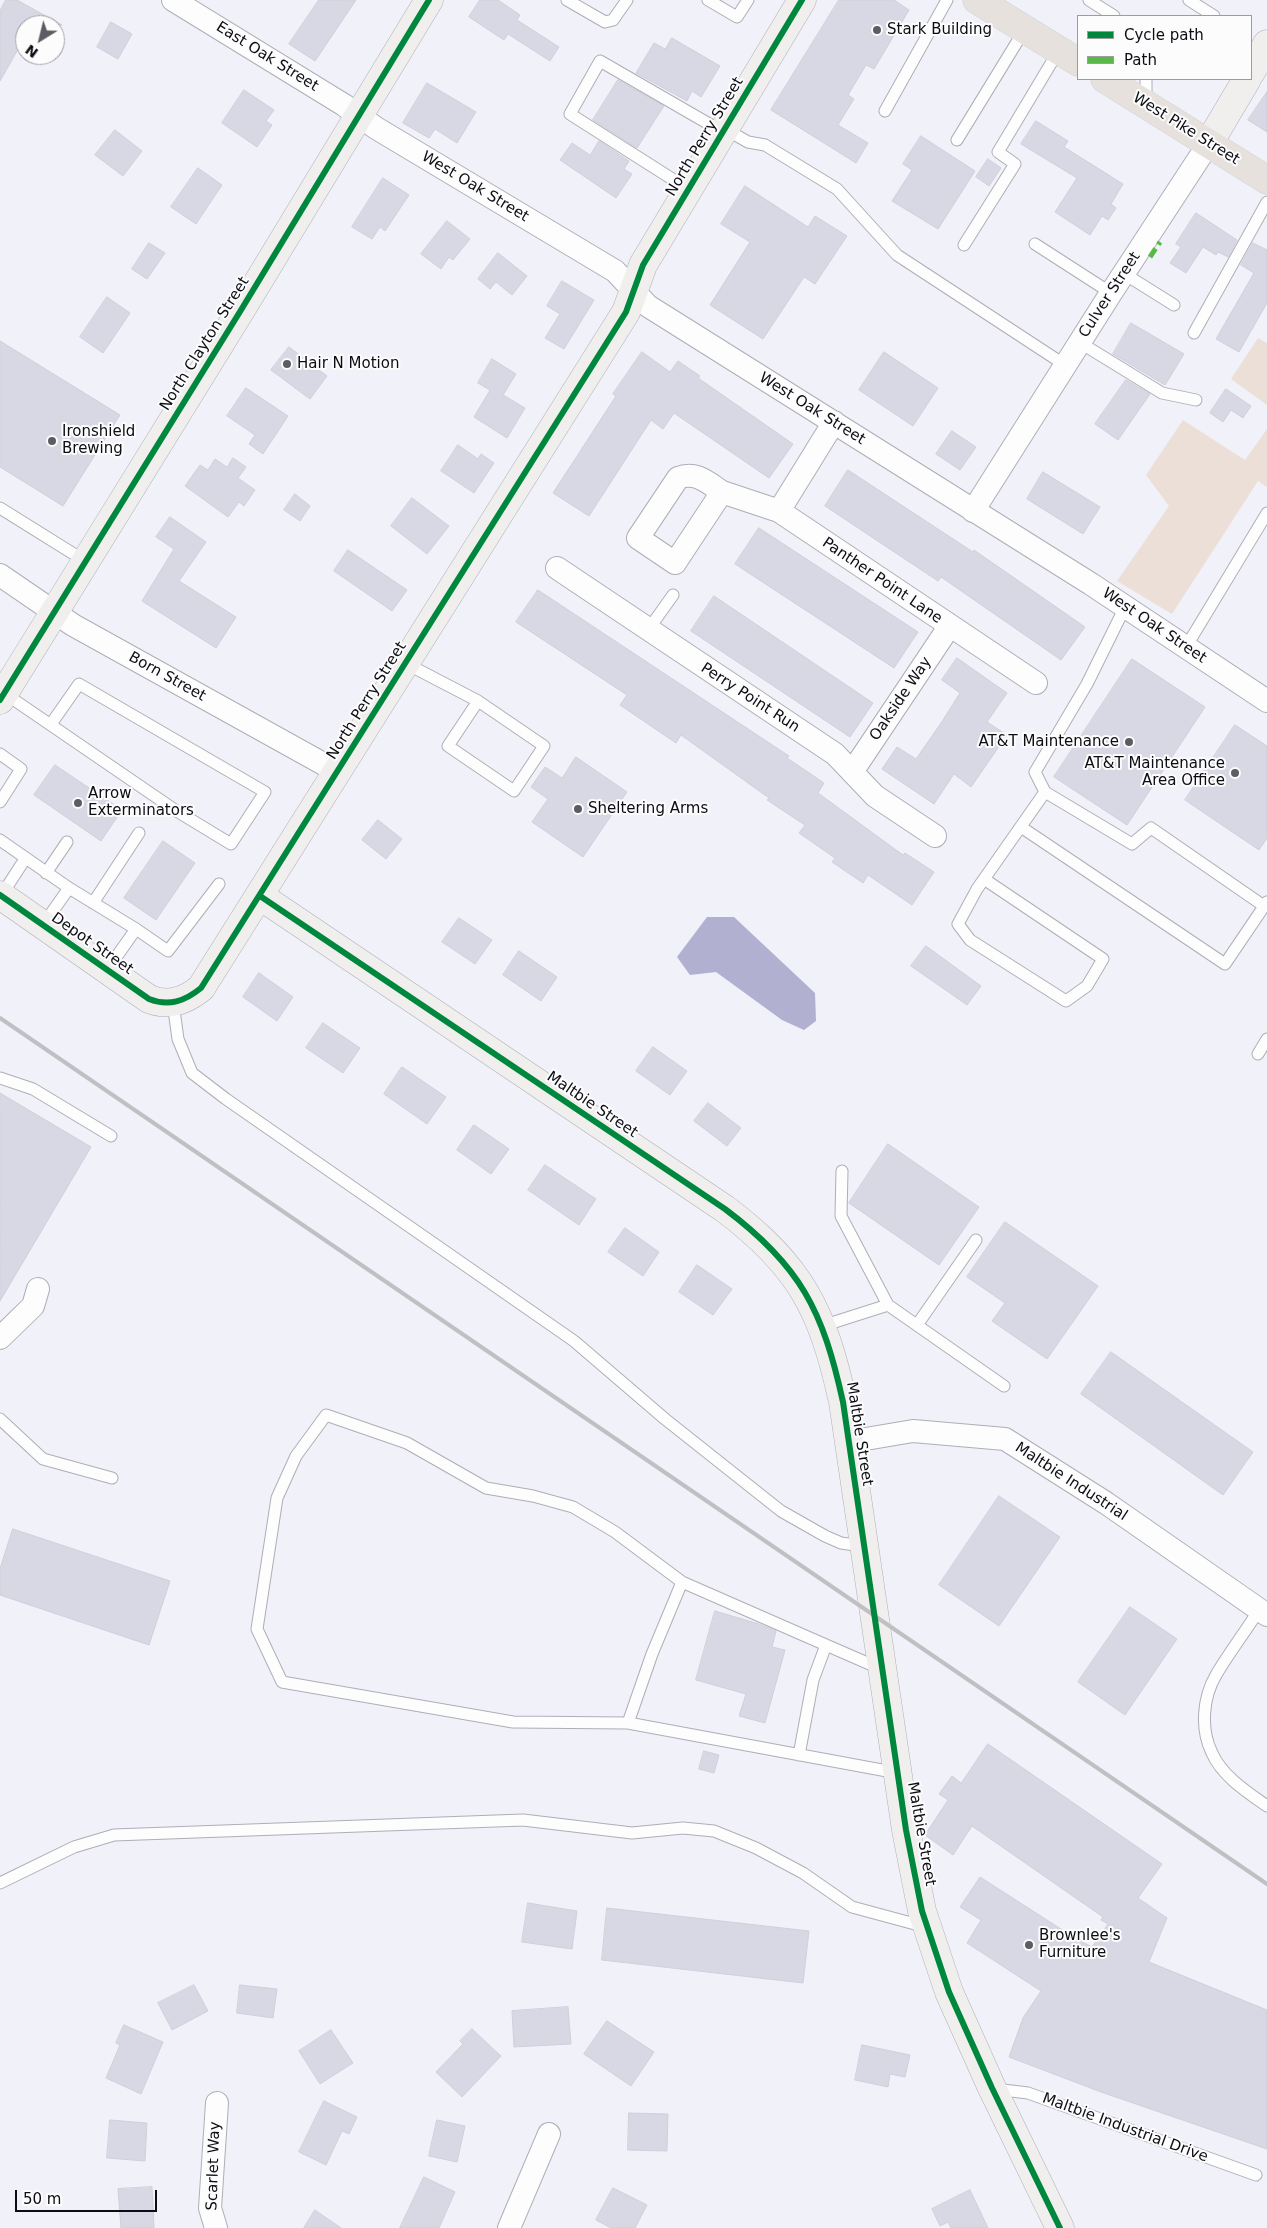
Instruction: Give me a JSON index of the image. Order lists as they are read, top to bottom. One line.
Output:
{"streets":{"main road":["West Pike Street"],"street":["East Oak Street","North Perry Street","West Oak Street","Culver Street","North Clayton Street","Panther Point Lane","Born Street","Perry Point Run","Oakside Way","Depot Street","Maltbie Street","Maltbie Industrial","Scarlet Way"],"lane":["Maltbie Industrial Drive"]},"crossings":[["East Oak Street","West Oak Street"],["East Oak Street","North Clayton Street"],["West Pike Street","Culver Street"],["North Perry Street","West Oak Street"],["North Perry Street","Born Street"],["North Perry Street","Depot Street"],["North Perry Street","Maltbie Street"],["West Oak Street","Culver Street"],["West Oak Street","North Clayton Street"],["North Clayton Street","Born Street"],["Panther Point Lane","Oakside Way"],["Perry Point Run","Oakside Way"],["Maltbie Street","Maltbie Industrial"],["Maltbie Street","Maltbie Industrial Drive"]],"places":["Stark Building","Hair N Motion","Ironshield Brewing","AT&T Maintenance","AT&T Maintenance Area Office","Arrow Exterminators","Sheltering Arms","Brownlee's Furniture"],"legend":["Cycle path","Path"],"scale_bar":"50 m","north":"bottom left"}
